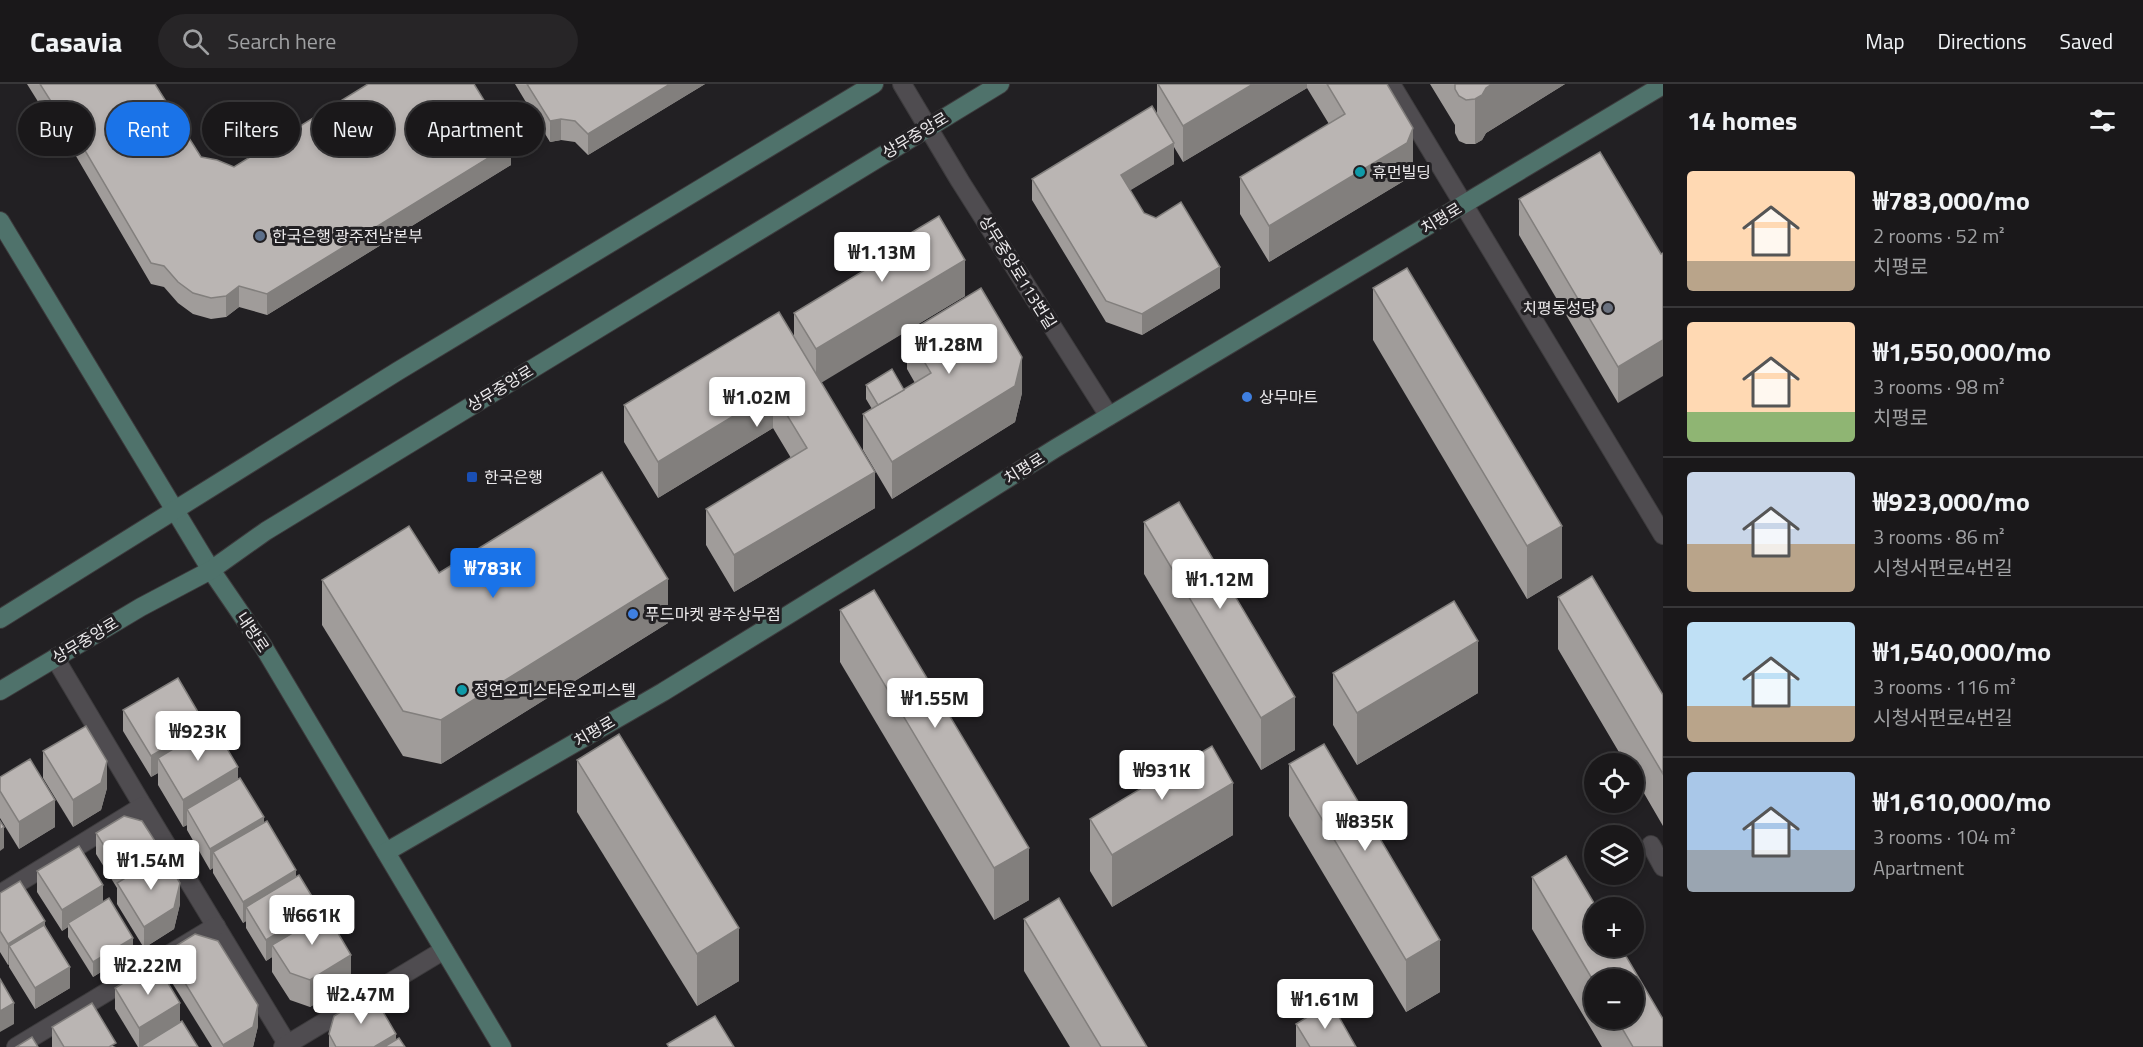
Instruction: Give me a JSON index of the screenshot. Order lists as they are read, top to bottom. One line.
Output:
{"streets":{"street":["상무중앙로","치평로","상무중앙로113번길","내방로"]},"crossings":[["상무중앙로","상무중앙로113번길"],["상무중앙로","내방로"],["치평로","상무중앙로113번길"],["치평로","내방로"]],"places":{"other":["휴먼빌딩","한국은행 광주전남본부","치평동성당","상무마트","푸드마켓 광주상무점","정연오피스타운오피스텔"],"transit":["한국은행"]},"page":{"header":"Casavia","search":"Search here","nav":["Map","Directions","Saved"],"heading":"14 homes","chip":["Buy","Rent","Filters","New","Apartment"],"list":[{"name":"₩783,000/mo","note":"2 rooms · 52 m² · 치평로"},{"name":"₩1,550,000/mo","note":"3 rooms · 98 m² · 치평로"},{"name":"₩923,000/mo","note":"3 rooms · 86 m² · 시청서편로4번길"},{"name":"₩1,540,000/mo","note":"3 rooms · 116 m² · 시청서편로4번길"},{"name":"₩1,610,000/mo","note":"3 rooms · 104 m² · Apartment"}],"price":["₩1.13M","₩1.28M","₩1.02M","₩783K","₩1.12M","₩1.55M","₩923K","₩931K","₩835K","₩1.54M","₩661K","₩2.22M","₩2.47M","₩1.61M"],"map_buttons":["+","−"]}}
